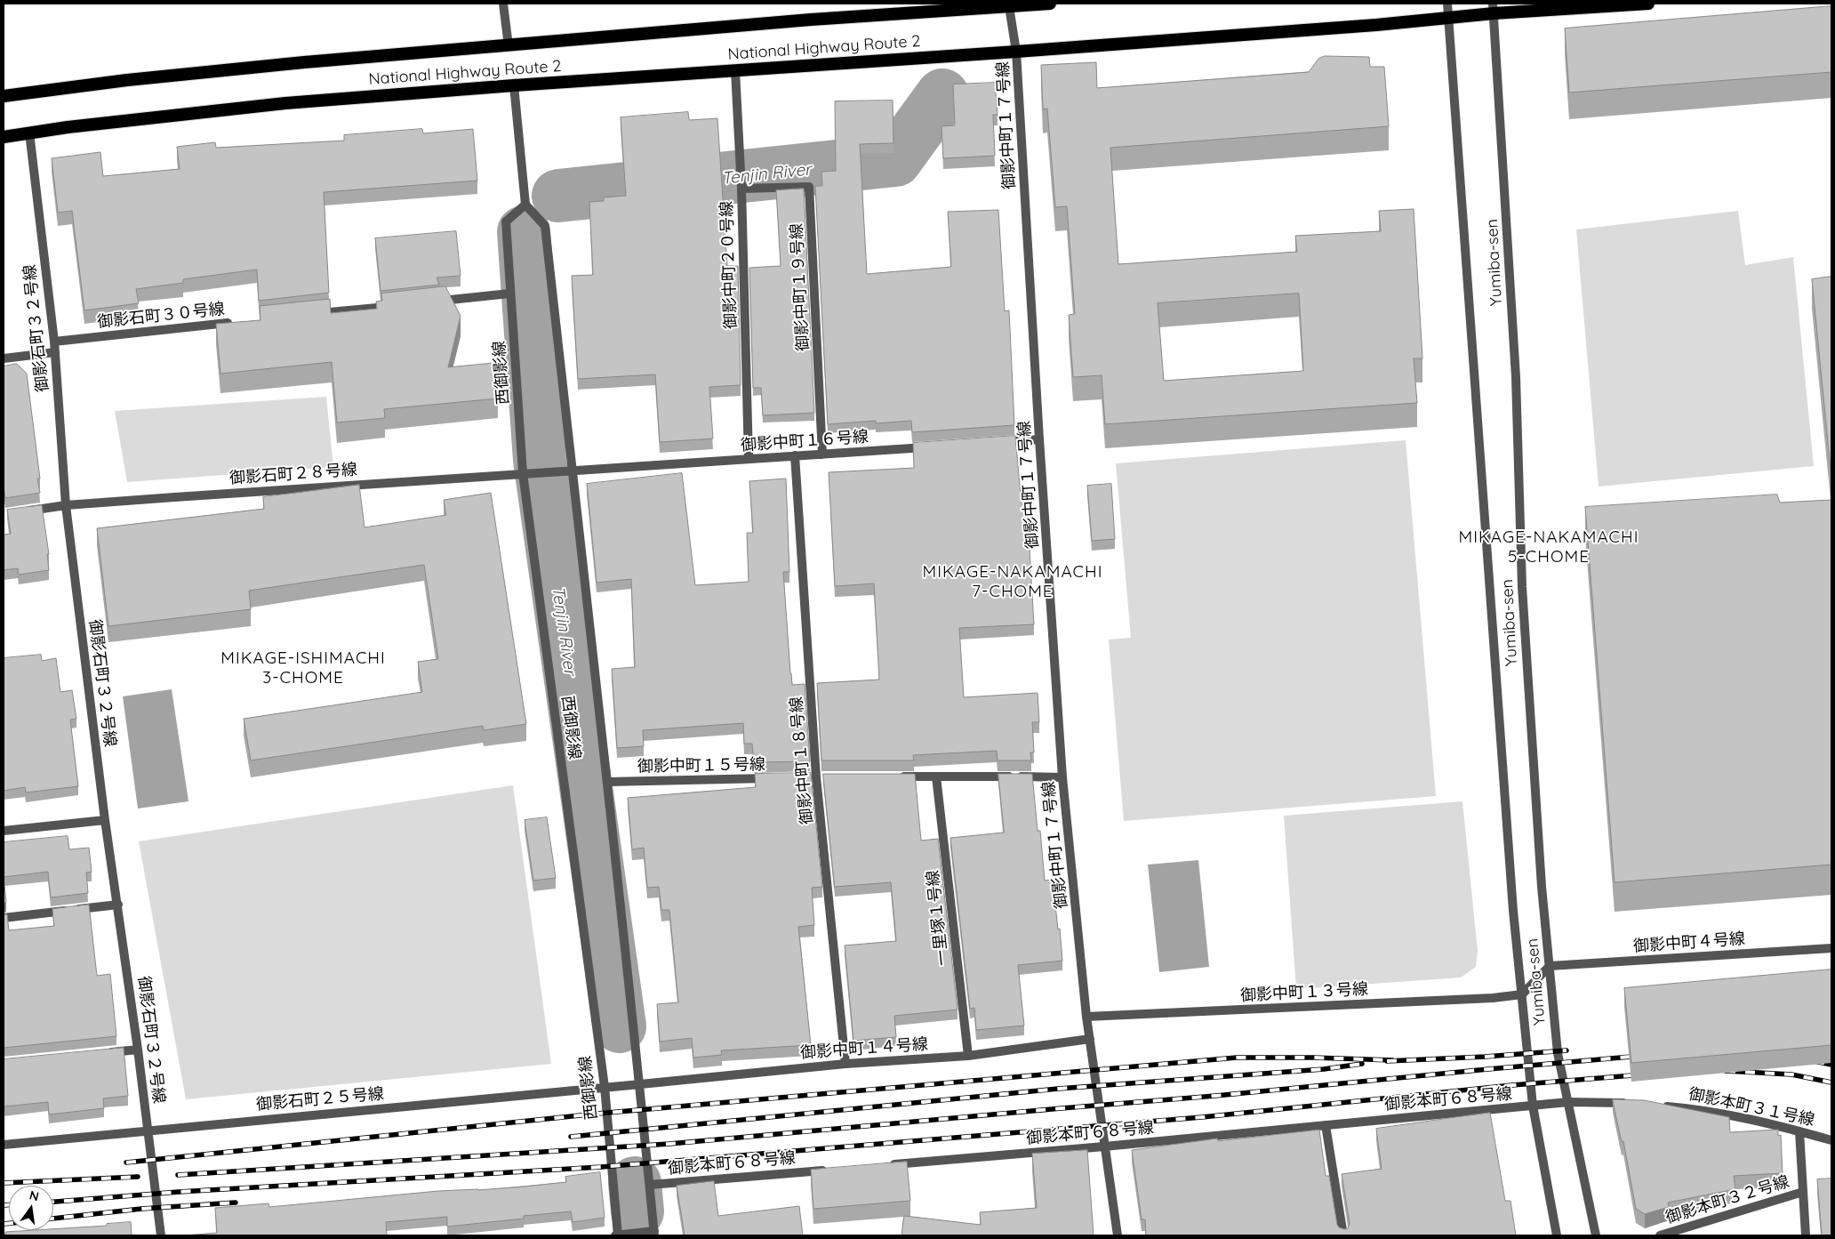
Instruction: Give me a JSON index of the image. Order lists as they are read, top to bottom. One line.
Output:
{"streets":{"highway":["National Highway Route 2"],"street":["御影中町１７号線","Yumiba-sen","御影中町２０号線","御影中町１９号線","御影石町３０号線","御影石町３２号線","西御影線","御影中町１６号線","御影石町２８号線","御影中町１８号線","御影中町１５号線","一里塚１号線","御影中町４号線","御影中町１３号線","御影中町１４号線","御影石町２５号線","御影本町６８号線","御影本町３１号線","御影本町３２号線"]},"crossings":[["National Highway Route 2","御影中町１７号線"],["National Highway Route 2","Yumiba-sen"],["National Highway Route 2","御影中町２０号線"],["National Highway Route 2","御影石町３２号線"],["御影中町１７号線","御影中町１３号線"],["御影中町１７号線","御影中町１４号線"],["御影中町１７号線","御影本町６８号線"],["Yumiba-sen","御影中町４号線"],["Yumiba-sen","御影中町１３号線"],["Yumiba-sen","御影本町６８号線"],["御影中町２０号線","御影中町１９号線"],["御影中町２０号線","御影中町１６号線"],["御影中町１９号線","御影中町１６号線"],["御影石町３０号線","御影石町３２号線"],["御影石町３２号線","御影石町２８号線"],["御影石町３２号線","御影石町２５号線"],["西御影線","御影中町１６号線"],["西御影線","御影石町２８号線"],["西御影線","御影中町１５号線"],["西御影線","御影中町１４号線"],["西御影線","御影石町２５号線"],["西御影線","御影本町６８号線"],["御影中町１６号線","御影石町２８号線"],["御影中町１６号線","御影中町１８号線"],["御影中町１８号線","御影中町１４号線"],["一里塚１号線","御影中町１４号線"],["御影中町１４号線","御影石町２５号線"]],"districts":["MIKAGE-NAKAMACHI 5-CHOME","MIKAGE-NAKAMACHI 7-CHOME","MIKAGE-ISHIMACHI 3-CHOME"],"water":["Tenjin River"],"north":"top"}
